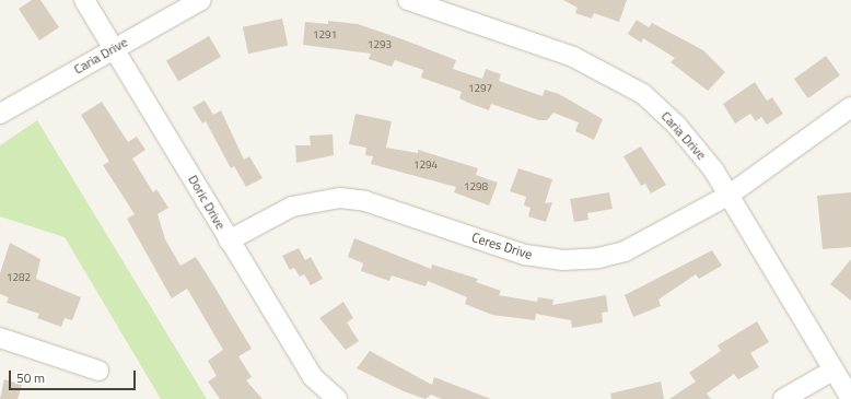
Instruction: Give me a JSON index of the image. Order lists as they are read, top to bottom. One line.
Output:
{"streets":{"street":["Caria Drive","Doric Drive","Ceres Drive"]},"crossings":[["Caria Drive","Doric Drive"],["Caria Drive","Ceres Drive"],["Doric Drive","Ceres Drive"]],"house_numbers":["1291","1293","1297","1294","1298","1282"],"scale_bar":"50 m"}
